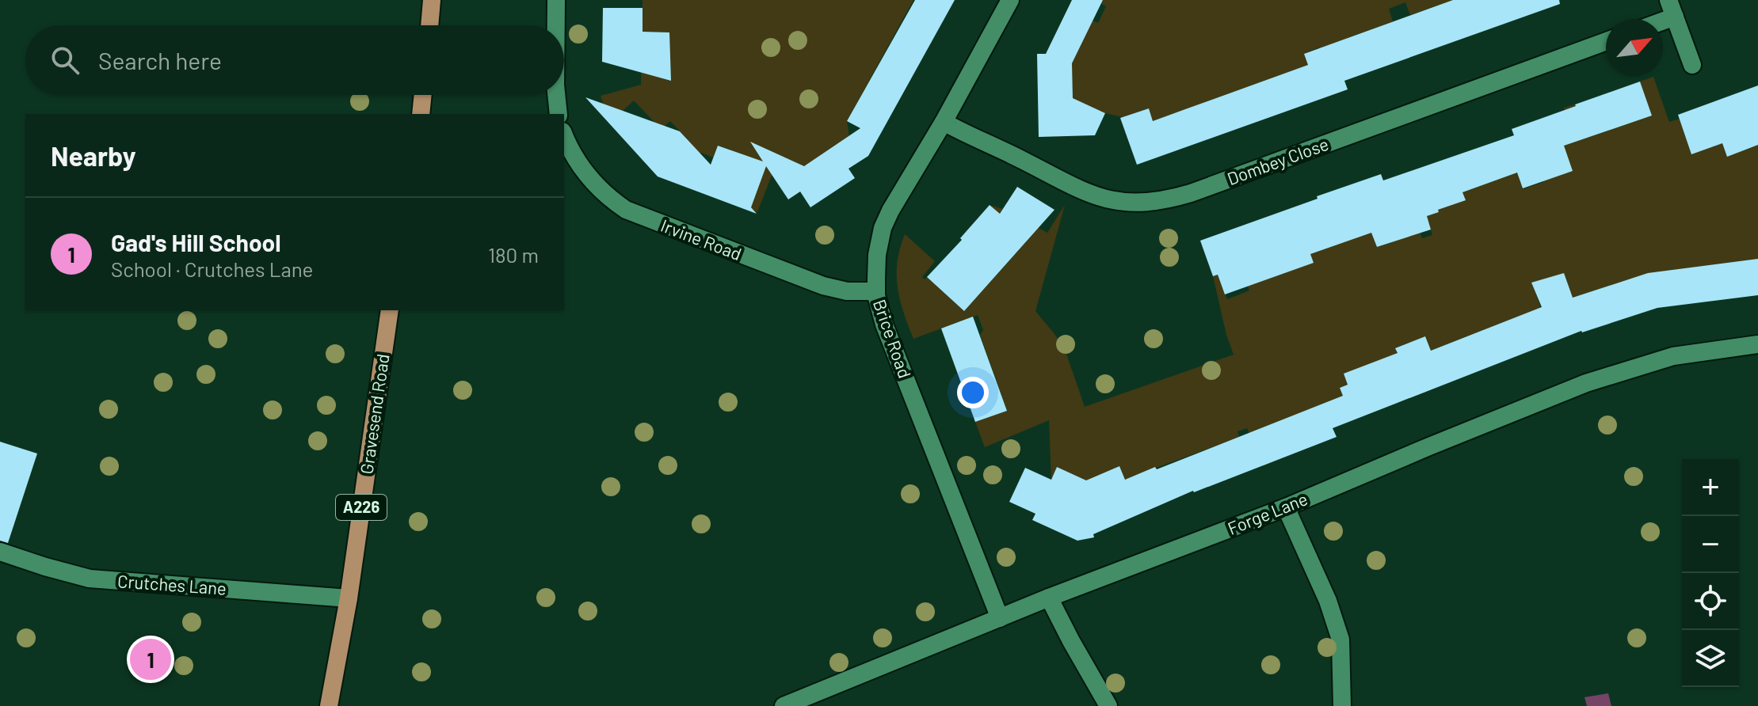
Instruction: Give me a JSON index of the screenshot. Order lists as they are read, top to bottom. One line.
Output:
{"streets":{"main road":["Gravesend Road","A226"],"street":["Dombey Close","Irvine Road","Brice Road","Forge Lane","Crutches Lane"]},"crossings":[["Dombey Close","Brice Road"],["Irvine Road","Brice Road"],["Brice Road","Forge Lane"],["Gravesend Road","Crutches Lane"]],"north":"top right","page":{"search":"Search here","heading":"Nearby","list":[{"mark":"1","name":"Gad's Hill School","note":"School · Crutches Lane","value":"180 m"}],"map_buttons":["+","−"],"pins":"1"}}
